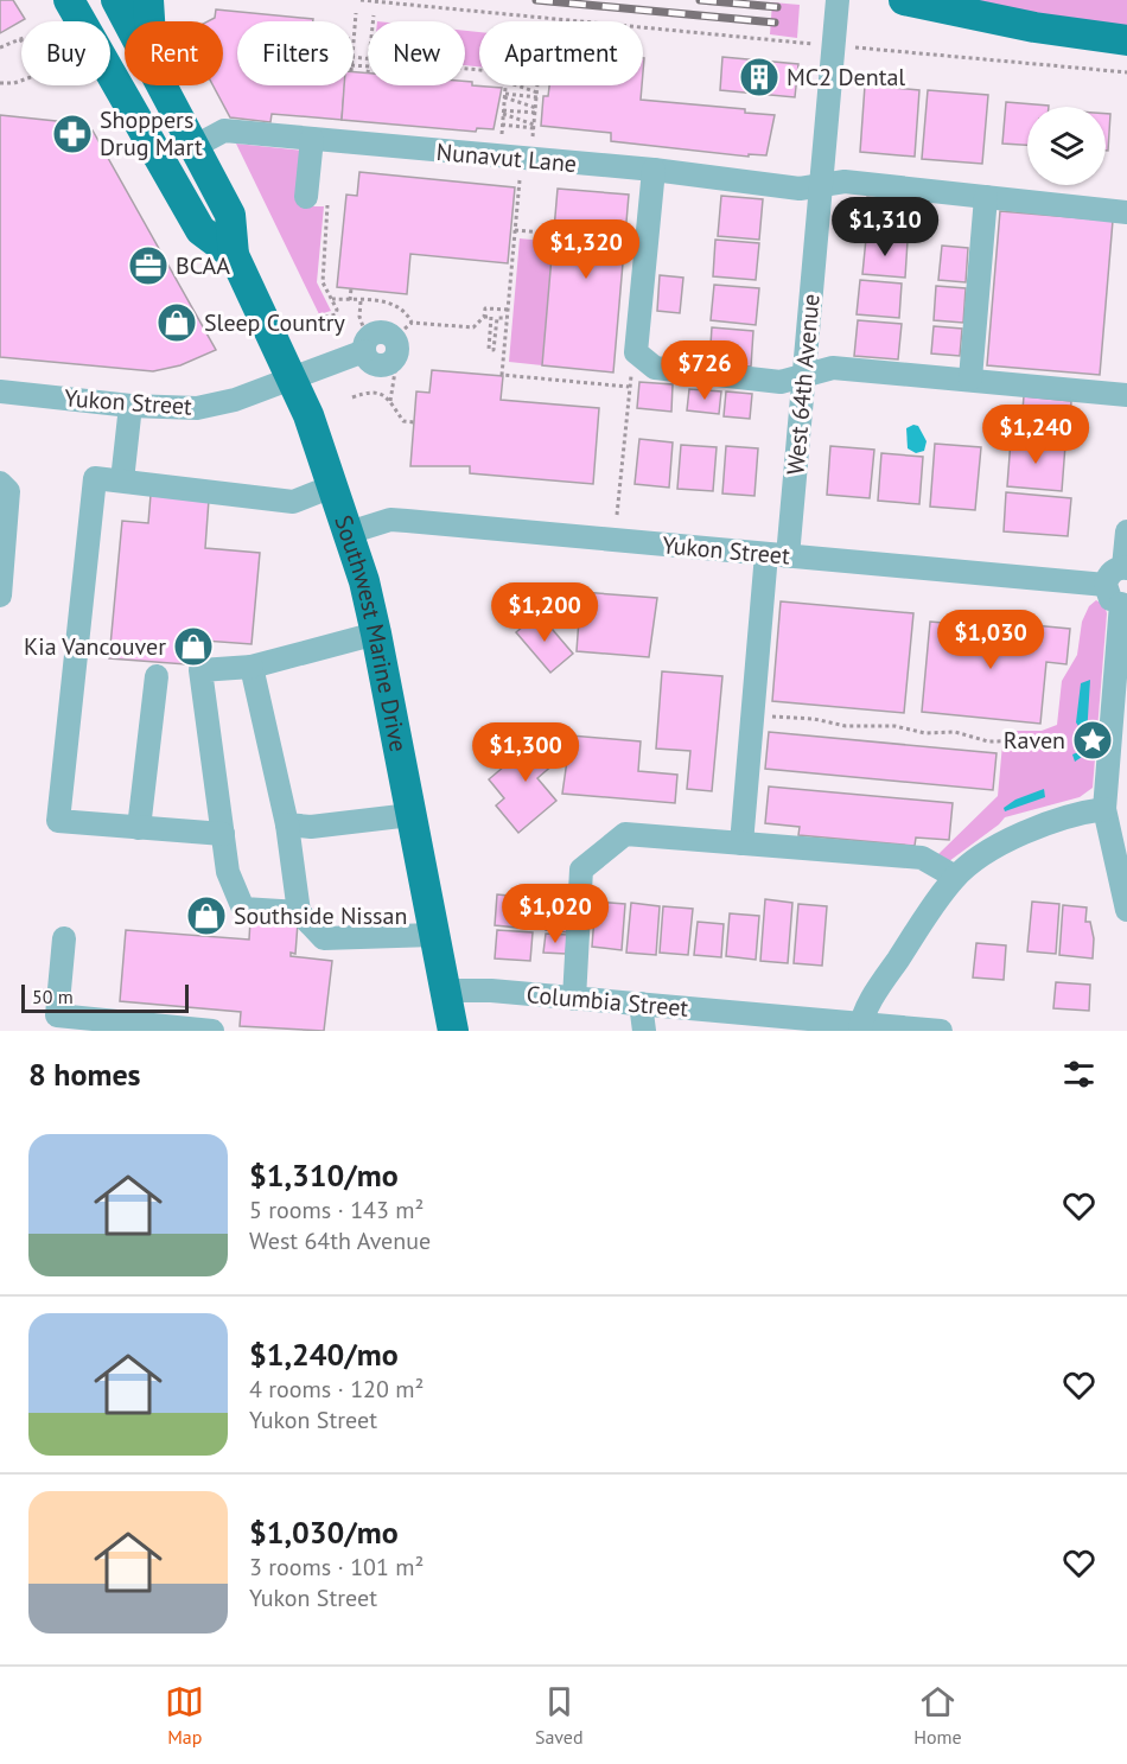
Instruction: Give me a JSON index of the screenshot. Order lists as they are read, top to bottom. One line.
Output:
{"streets":{"main road":["Southwest Marine Drive"],"street":["Nunavut Lane","West 64th Avenue","Yukon Street","Columbia Street"]},"crossings":[["Nunavut Lane","West 64th Avenue"],["Nunavut Lane","Southwest Marine Drive"],["West 64th Avenue","Yukon Street"],["Yukon Street","Southwest Marine Drive"],["Southwest Marine Drive","Columbia Street"]],"places":{"building":["MC2 Dental"],"pharmacy":["Shoppers Drug Mart"],"office":["BCAA"],"shop":["Sleep Country","Kia Vancouver","Southside Nissan"],"place":["Raven"]},"scale_bar":"50 m","page":{"chip":["Buy","Rent","Filters","New","Apartment"],"price":["$1,310","$1,320","$726","$1,240","$1,200","$1,030","$1,300","$1,020"],"scale":"50 m","heading":"8 homes","list":[{"name":"$1,310/mo","note":"5 rooms · 143 m² · West 64th Avenue"},{"name":"$1,240/mo","note":"4 rooms · 120 m² · Yukon Street"},{"name":"$1,030/mo","note":"3 rooms · 101 m² · Yukon Street"}],"tabs":["Map","Saved","Home"]}}
